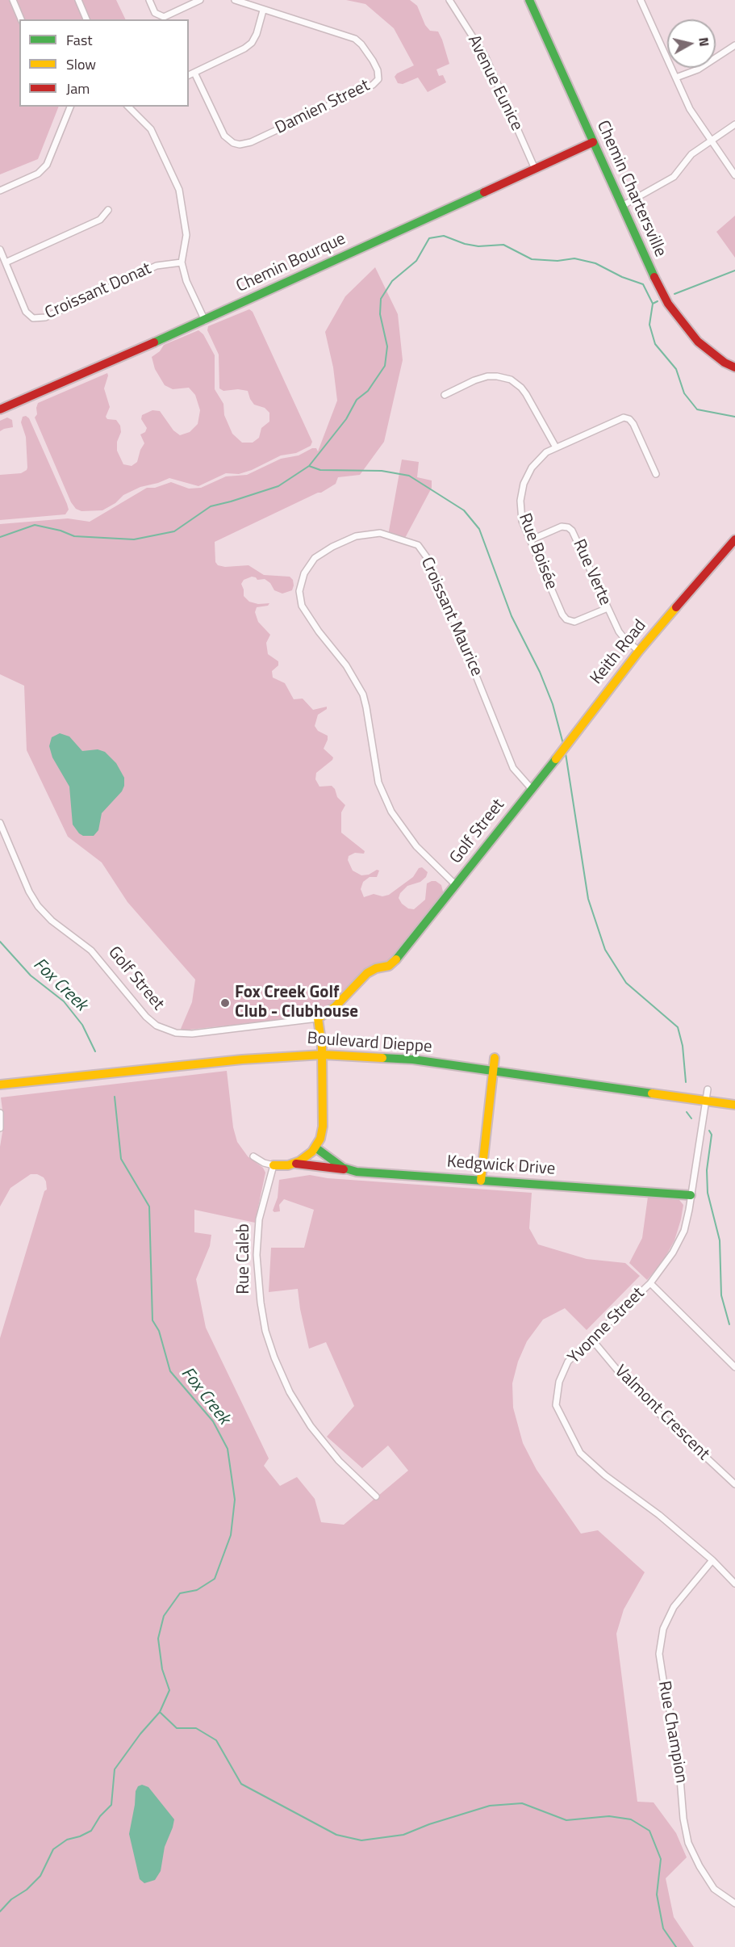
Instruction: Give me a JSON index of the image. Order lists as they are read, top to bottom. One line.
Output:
{"streets":{"street":["Avenue Eunice","Damien Street","Chemin Chartersville","Chemin Bourque","Croissant Donat","Rue Boisée","Rue Verte","Croissant Maurice","Keith Road","Golf Street","Boulevard Dieppe","Kedgwick Drive","Rue Caleb","Yvonne Street","Valmont Crescent","Rue Champion"]},"crossings":[["Avenue Eunice","Chemin Bourque"],["Chemin Chartersville","Chemin Bourque"],["Rue Boisée","Rue Verte"],["Rue Verte","Keith Road"],["Croissant Maurice","Keith Road"],["Croissant Maurice","Golf Street"],["Keith Road","Golf Street"],["Boulevard Dieppe","Yvonne Street"],["Kedgwick Drive","Yvonne Street"],["Yvonne Street","Valmont Crescent"],["Yvonne Street","Rue Champion"]],"water":["Fox Creek"],"places":["Fox Creek Golf Club - Clubhouse"],"legend":["Fast","Slow","Jam"],"north":"right"}
